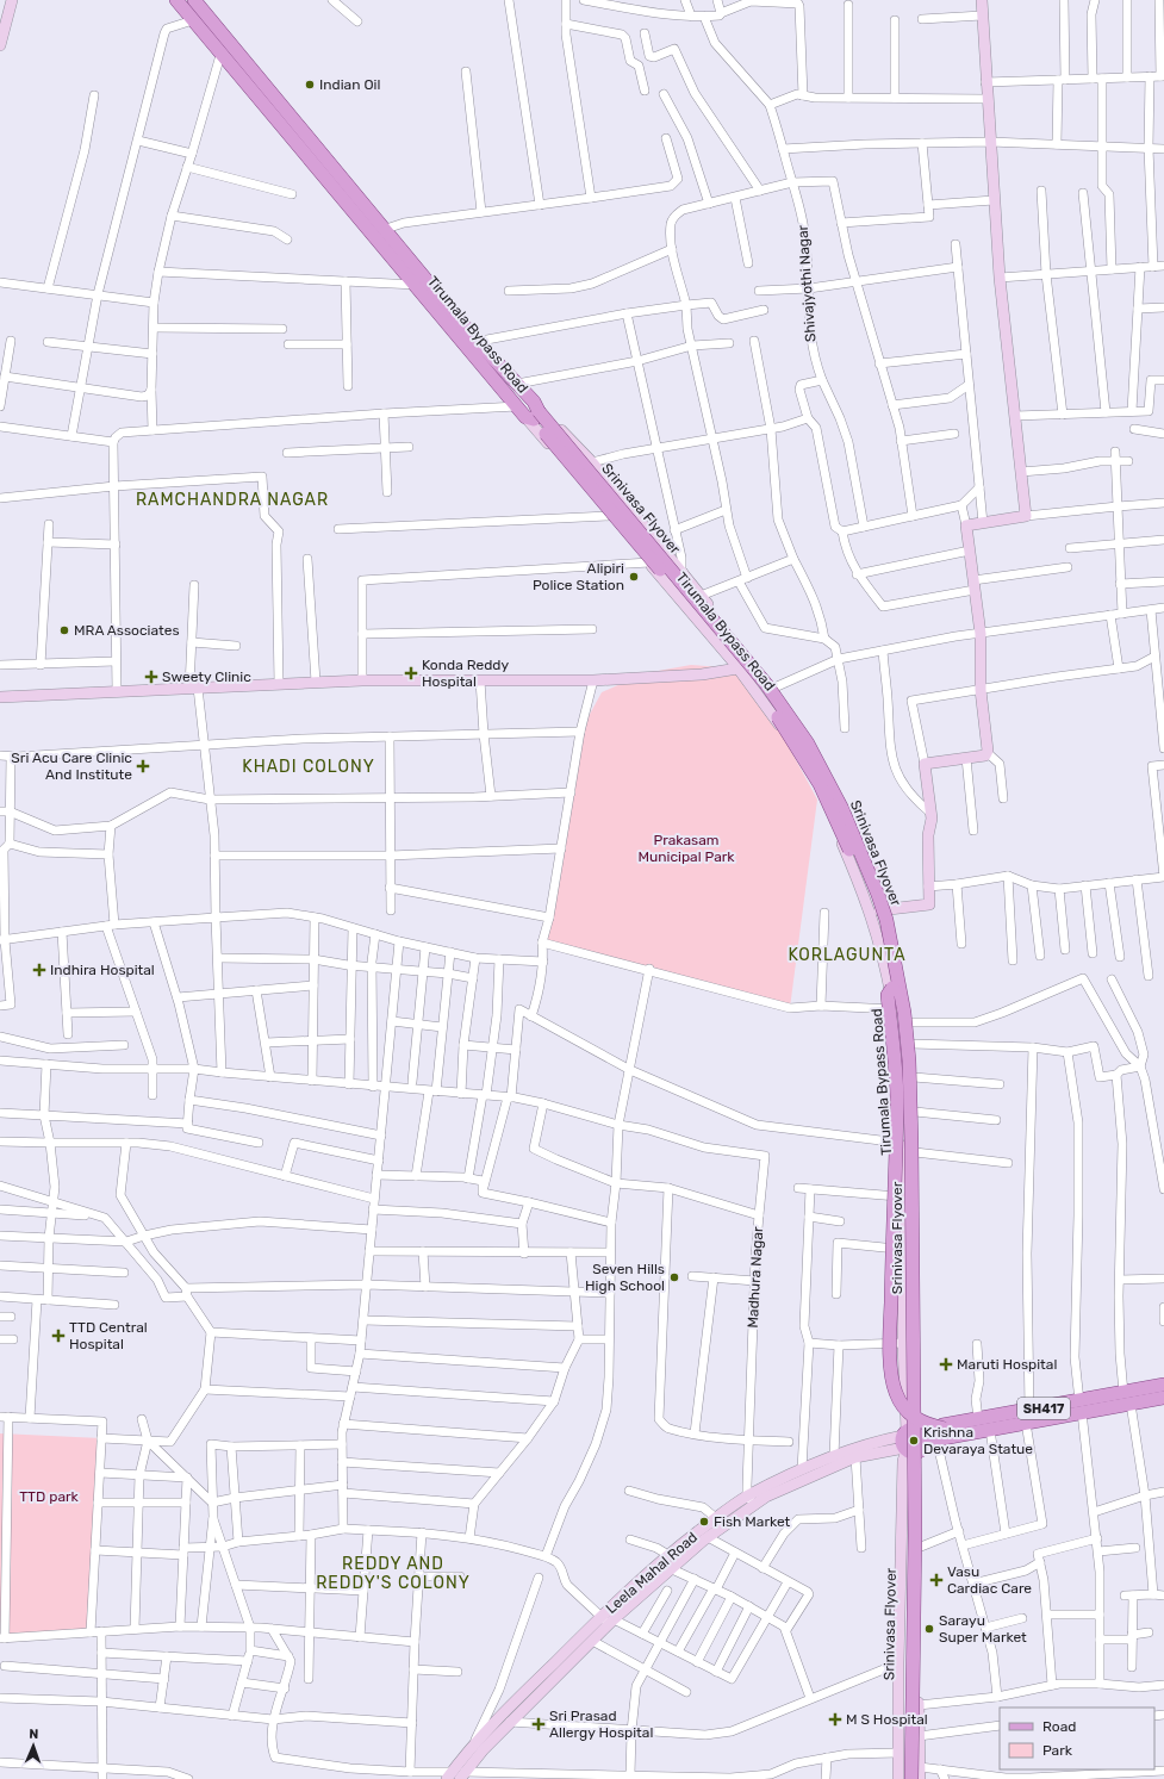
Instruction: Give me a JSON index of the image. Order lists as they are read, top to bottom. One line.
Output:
{"streets":{"main road":["Tirumala Bypass Road","Srinivasa Flyover","SH417"],"street":["Shivajyothi Nagar","Madhura Nagar","Leela Mahal Road"]},"crossings":[["Tirumala Bypass Road","Srinivasa Flyover"],["Tirumala Bypass Road","SH417"],["Tirumala Bypass Road","Leela Mahal Road"],["Madhura Nagar","Leela Mahal Road"],["SH417","Leela Mahal Road"]],"districts":["RAMCHANDRA NAGAR","KHADI COLONY","KORLAGUNTA","REDDY AND REDDY'S COLONY"],"parks":["Prakasam Municipal Park","TTD park"],"places":{"other":["Indian Oil","Alipiri Police Station","MRA Associates","Seven Hills High School","Krishna Devaraya Statue","Fish Market","Sarayu Super Market"],"health":["Konda Reddy Hospital","Sweety Clinic","Sri Acu Care Clinic And Institute","Indhira Hospital","TTD Central Hospital","Maruti Hospital","Vasu Cardiac Care","M S Hospital","Sri Prasad Allergy Hospital"]},"legend":["Road","Park"],"north":"top"}
